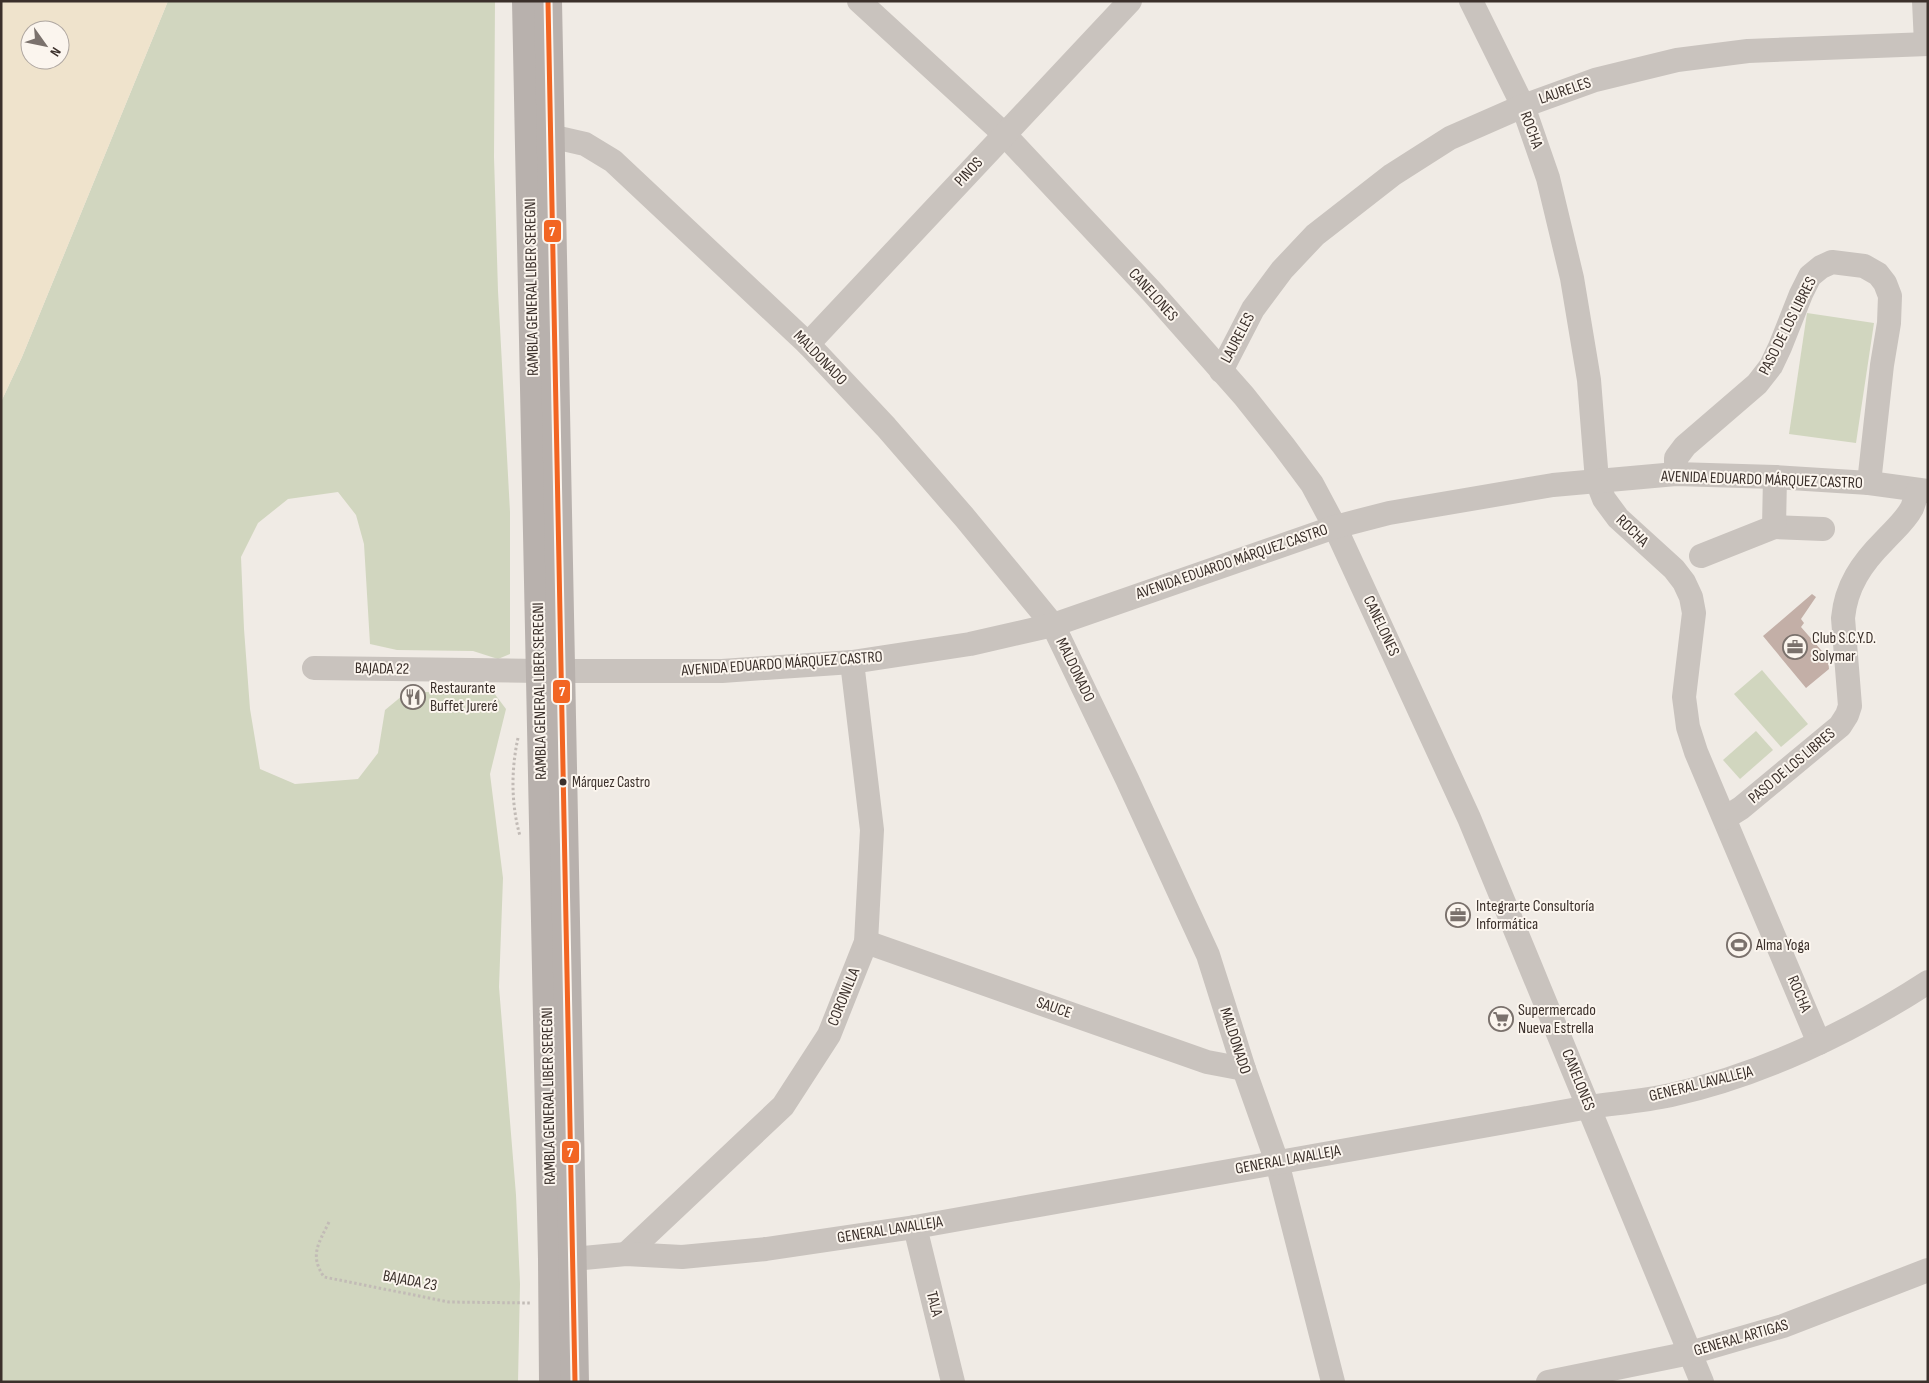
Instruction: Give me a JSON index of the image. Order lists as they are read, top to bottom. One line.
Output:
{"streets":{"main road":["RAMBLA GENERAL LIBER SEREGNI"],"street":["LAURELES","ROCHA","PINOS","CANELONES","PASO DE LOS LIBRES","MALDONADO","AVENIDA EDUARDO MÁRQUEZ CASTRO","BAJADA 22","CORONILLA","SAUCE","GENERAL LAVALLEJA","TALA","GENERAL ARTIGAS"],"path":["BAJADA 23"]},"crossings":[["LAURELES","ROCHA"],["LAURELES","CANELONES"],["ROCHA","PASO DE LOS LIBRES"],["ROCHA","AVENIDA EDUARDO MÁRQUEZ CASTRO"],["ROCHA","GENERAL LAVALLEJA"],["PINOS","CANELONES"],["PINOS","MALDONADO"],["RAMBLA GENERAL LIBER SEREGNI","MALDONADO"],["RAMBLA GENERAL LIBER SEREGNI","AVENIDA EDUARDO MÁRQUEZ CASTRO"],["RAMBLA GENERAL LIBER SEREGNI","BAJADA 22"],["RAMBLA GENERAL LIBER SEREGNI","GENERAL LAVALLEJA"],["RAMBLA GENERAL LIBER SEREGNI","BAJADA 23"],["CANELONES","AVENIDA EDUARDO MÁRQUEZ CASTRO"],["CANELONES","GENERAL LAVALLEJA"],["CANELONES","GENERAL ARTIGAS"],["PASO DE LOS LIBRES","AVENIDA EDUARDO MÁRQUEZ CASTRO"],["MALDONADO","AVENIDA EDUARDO MÁRQUEZ CASTRO"],["MALDONADO","SAUCE"],["MALDONADO","GENERAL LAVALLEJA"],["AVENIDA EDUARDO MÁRQUEZ CASTRO","BAJADA 22"],["AVENIDA EDUARDO MÁRQUEZ CASTRO","CORONILLA"],["CORONILLA","SAUCE"],["CORONILLA","GENERAL LAVALLEJA"],["GENERAL LAVALLEJA","TALA"]],"places":{"office":["Club S.C.Y.D. Solymar","Integrarte Consultoría Informática"],"restaurant":["Restaurante Buffet Jureré"],"other":["Márquez Castro"],"sports":["Alma Yoga"],"supermarket":["Supermercado Nueva Estrella"]},"lines":["transit line 7"],"north":"bottom right"}
